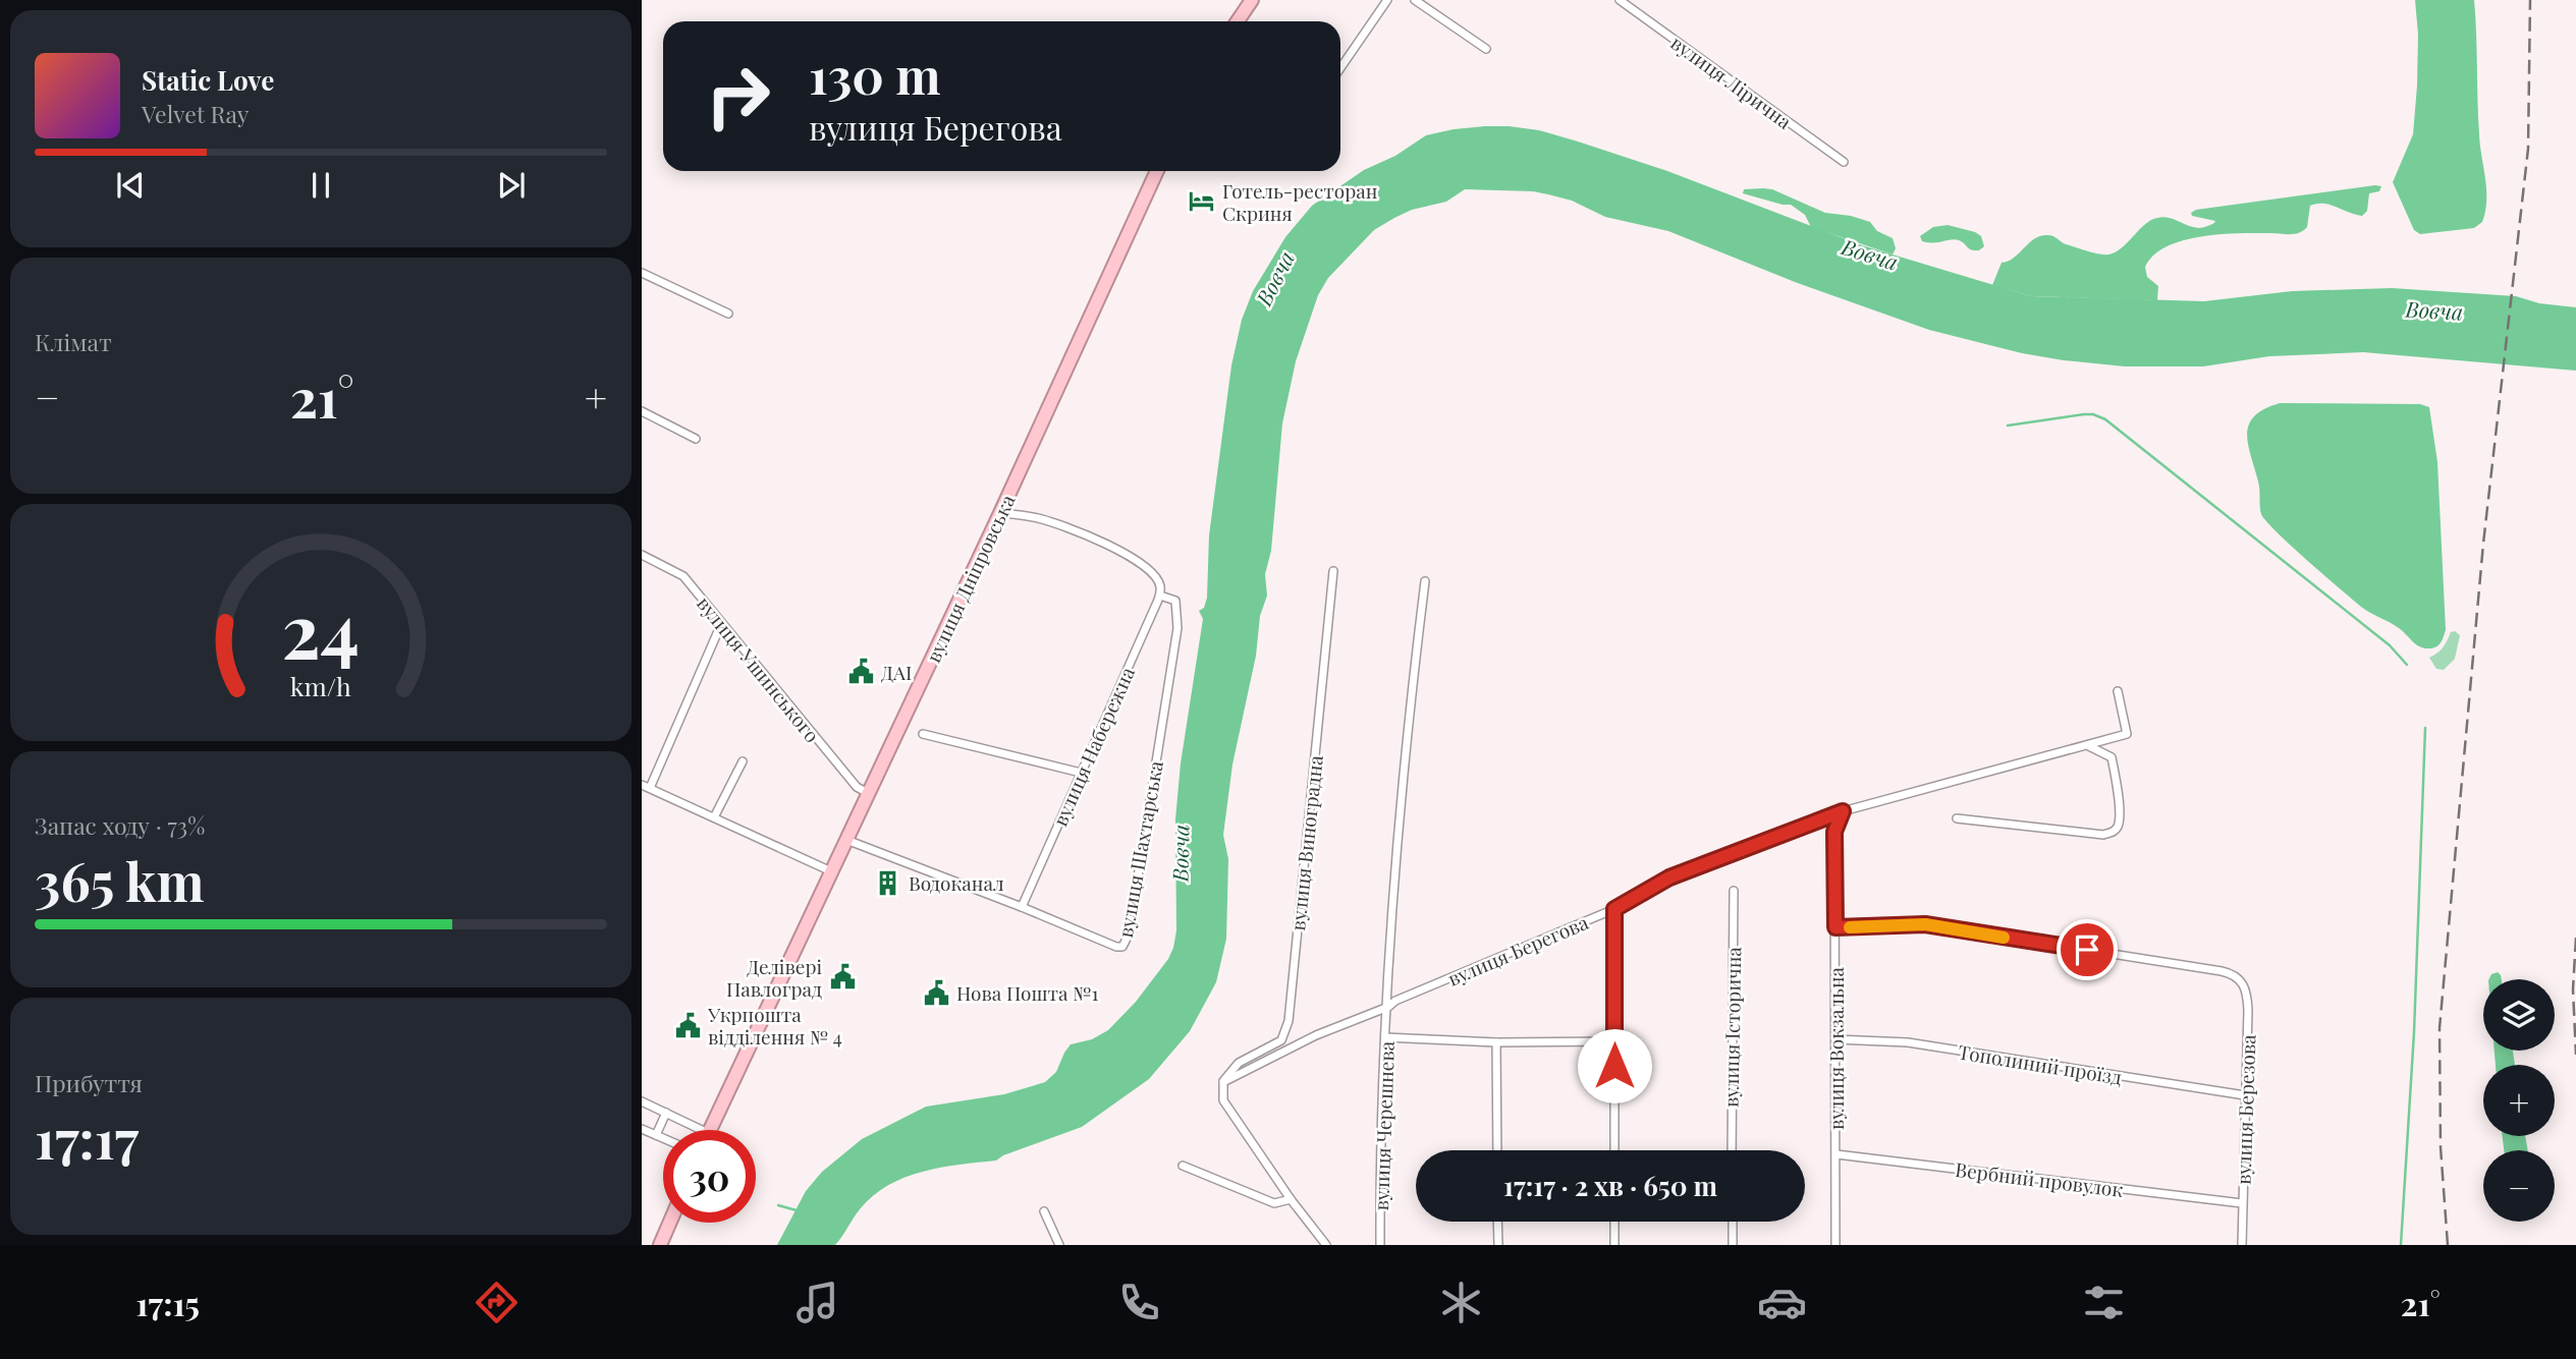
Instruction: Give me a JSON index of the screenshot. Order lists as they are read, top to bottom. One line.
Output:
{"streets":{"highway":["вулиця Дніпровська"],"street":["вулиця Лірична","вулиця Ушинського","вулиця Набережна","вулиця Виноградна","вулиця Шахтарська","вулиця Берегова","вулиця Історична","вулиця Вокзальна","Тополиний проїзд","вулиця Березова","вулиця Черешнева","Вербний провулок"]},"crossings":[["вулиця Дніпровська","вулиця Ушинського"],["вулиця Дніпровська","вулиця Набережна"],["вулиця Дніпровська","вулиця Шахтарська"],["вулиця Набережна","вулиця Шахтарська"],["вулиця Виноградна","вулиця Берегова"],["вулиця Берегова","вулиця Вокзальна"],["вулиця Берегова","вулиця Черешнева"],["вулиця Вокзальна","Тополиний проїзд"],["вулиця Вокзальна","вулиця Березова"],["вулиця Вокзальна","Вербний провулок"],["Тополиний проїзд","вулиця Березова"],["вулиця Березова","Вербний провулок"]],"water":["Вовча"],"places":{"hotel":["Готель-ресторан Скриня"],"public building":["ДАІ","Делівері Павлоград","Нова Пошта №1","Укрпошта відділення № 4"],"building":["Водоканал"]},"page":{"turn":["130 m","вулиця Берегова"],"song":["Static Love","Velvet Ray"],"tile":["Клімат",["Запас ходу · 73%","365 km"],["Прибуття","17:17"]],"heat":["−","21°","+"],"map_buttons":["+","−"],"limit":"30","trip":"17:17 · 2 хв · 650 m","tabs":["17:15","21°"],"gauge":["24","km/h"]}}
